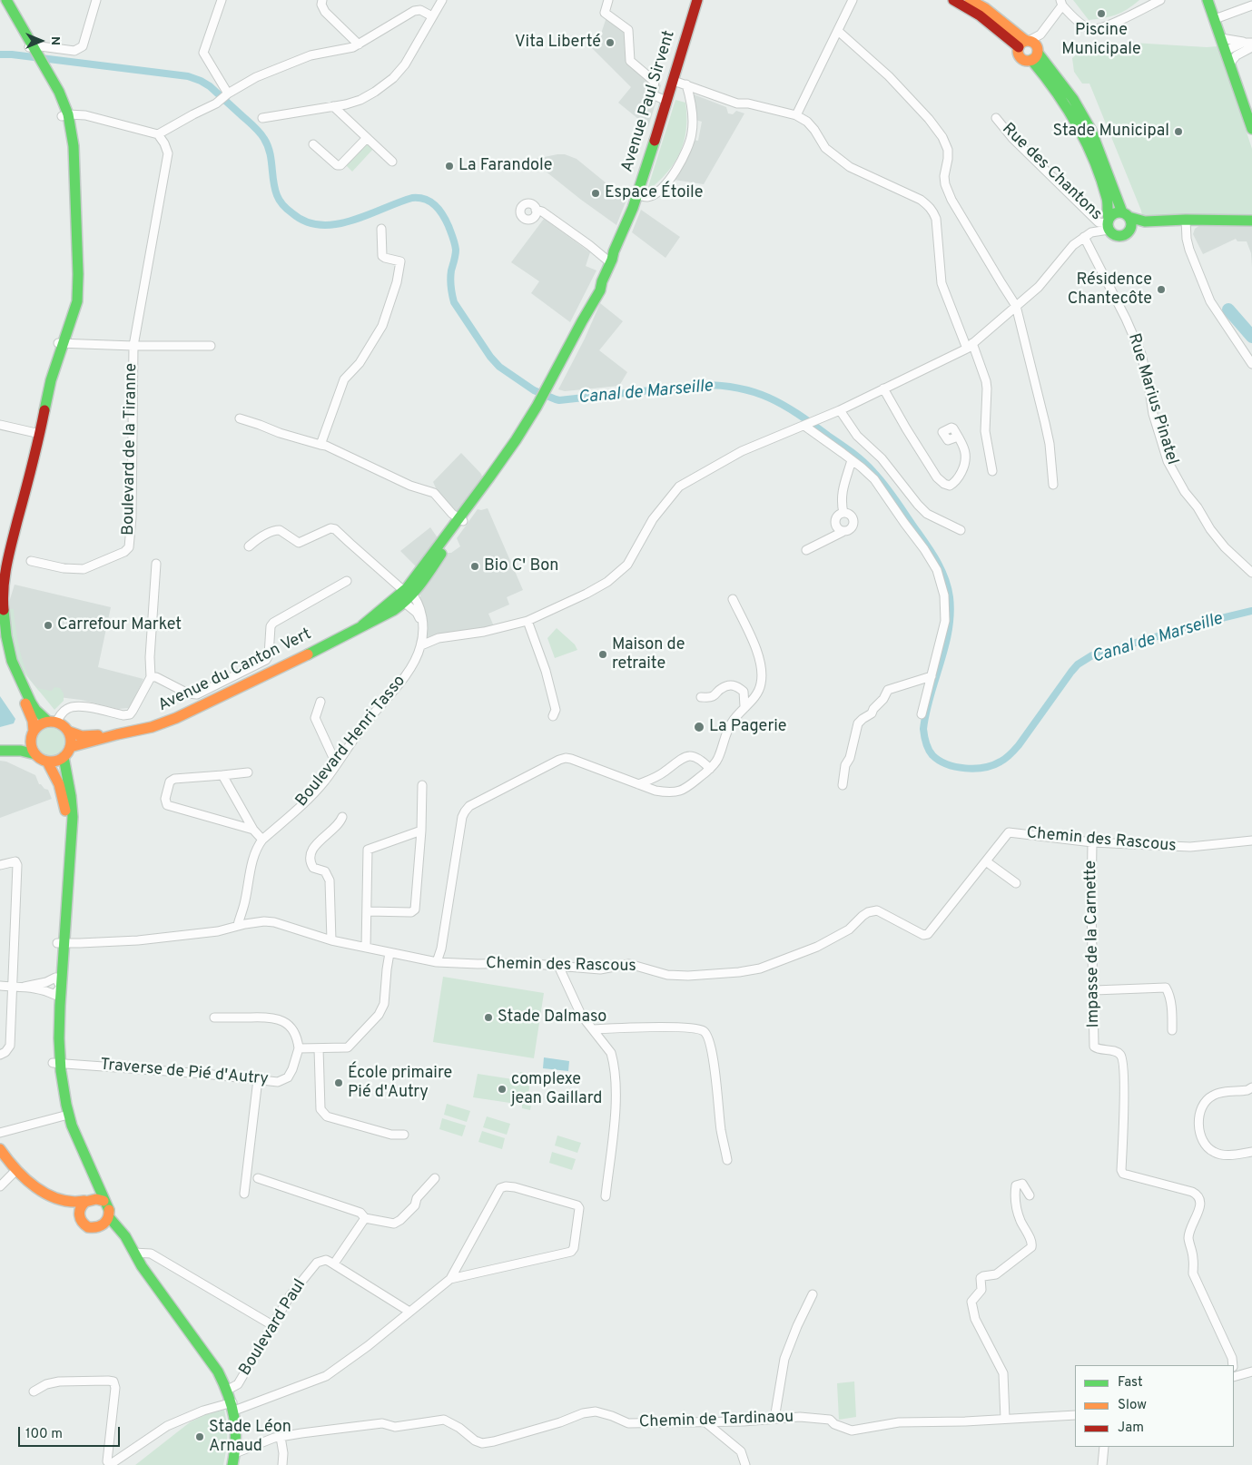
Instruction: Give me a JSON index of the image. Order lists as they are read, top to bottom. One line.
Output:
{"streets":{"main road":["Avenue Paul Sirvent","Avenue du Canton Vert"],"street":["Rue des Chantons","Rue Marius Pinatel","Boulevard de la Tiranne","Boulevard Henri Tasso","Chemin des Rascous","Impasse de la Carnette","Traverse de Pié d'Autry","Boulevard Paul","Chemin de Tardinaou"]},"crossings":[["Avenue Paul Sirvent","Avenue du Canton Vert"],["Avenue du Canton Vert","Boulevard Henri Tasso"],["Boulevard Henri Tasso","Chemin des Rascous"],["Chemin des Rascous","Impasse de la Carnette"]],"water":["Canal de Marseille"],"places":["Piscine Municipale","Vita Liberté","Stade Municipal","La Farandole","Espace Étoile","Résidence Chantecôte","Bio C' Bon","Carrefour Market","Maison de retraite","La Pagerie","Stade Dalmaso","École primaire Pié d'Autry","complexe jean Gaillard","Stade Léon Arnaud"],"legend":["Fast","Slow","Jam"],"scale_bar":"100 m","north":"right"}
